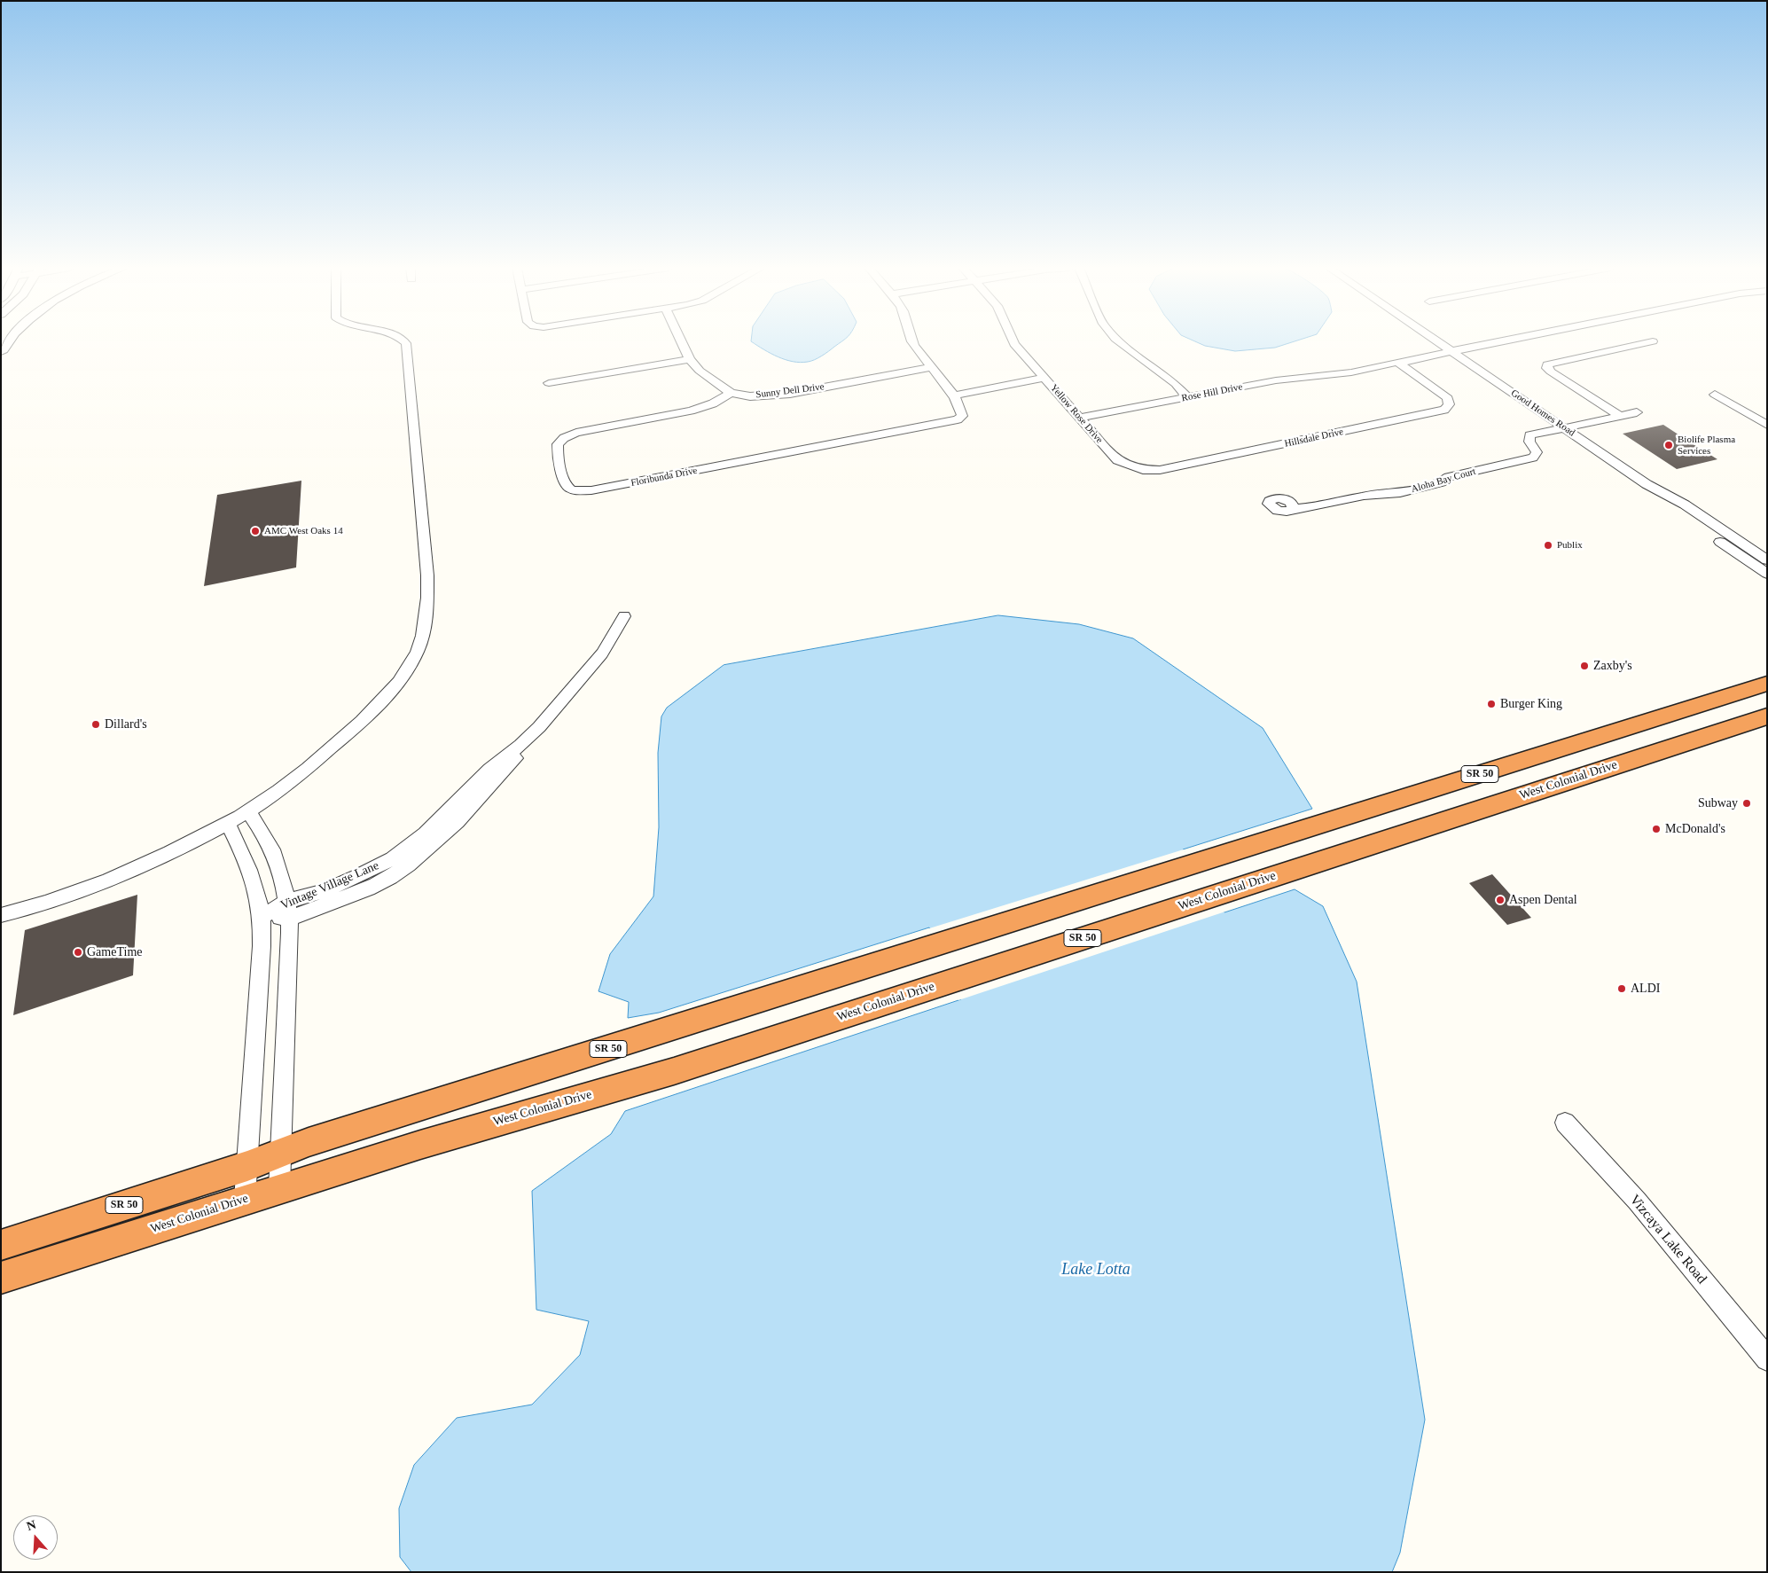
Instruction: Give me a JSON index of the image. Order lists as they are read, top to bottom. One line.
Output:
{"streets":{"highway":["SR 50","West Colonial Drive"],"street":["Sunny Dell Drive","Rose Hill Drive","Good Homes Road","Yellow Rose Drive","Hillsdale Drive","Floribunda Drive","Aloha Bay Court","Vintage Village Lane","Vizcaya Lake Road"]},"crossings":[["Sunny Dell Drive","Floribunda Drive"],["Rose Hill Drive","Good Homes Road"],["Rose Hill Drive","Yellow Rose Drive"],["Rose Hill Drive","Hillsdale Drive"],["Good Homes Road","Aloha Bay Court"],["Yellow Rose Drive","Hillsdale Drive"]],"water":["Lake Lotta"],"places":["Biolife Plasma Services","AMC West Oaks 14","Publix","Zaxby's","Burger King","Dillard's","Subway","McDonald's","Aspen Dental","GameTime","ALDI"],"north":"top"}
